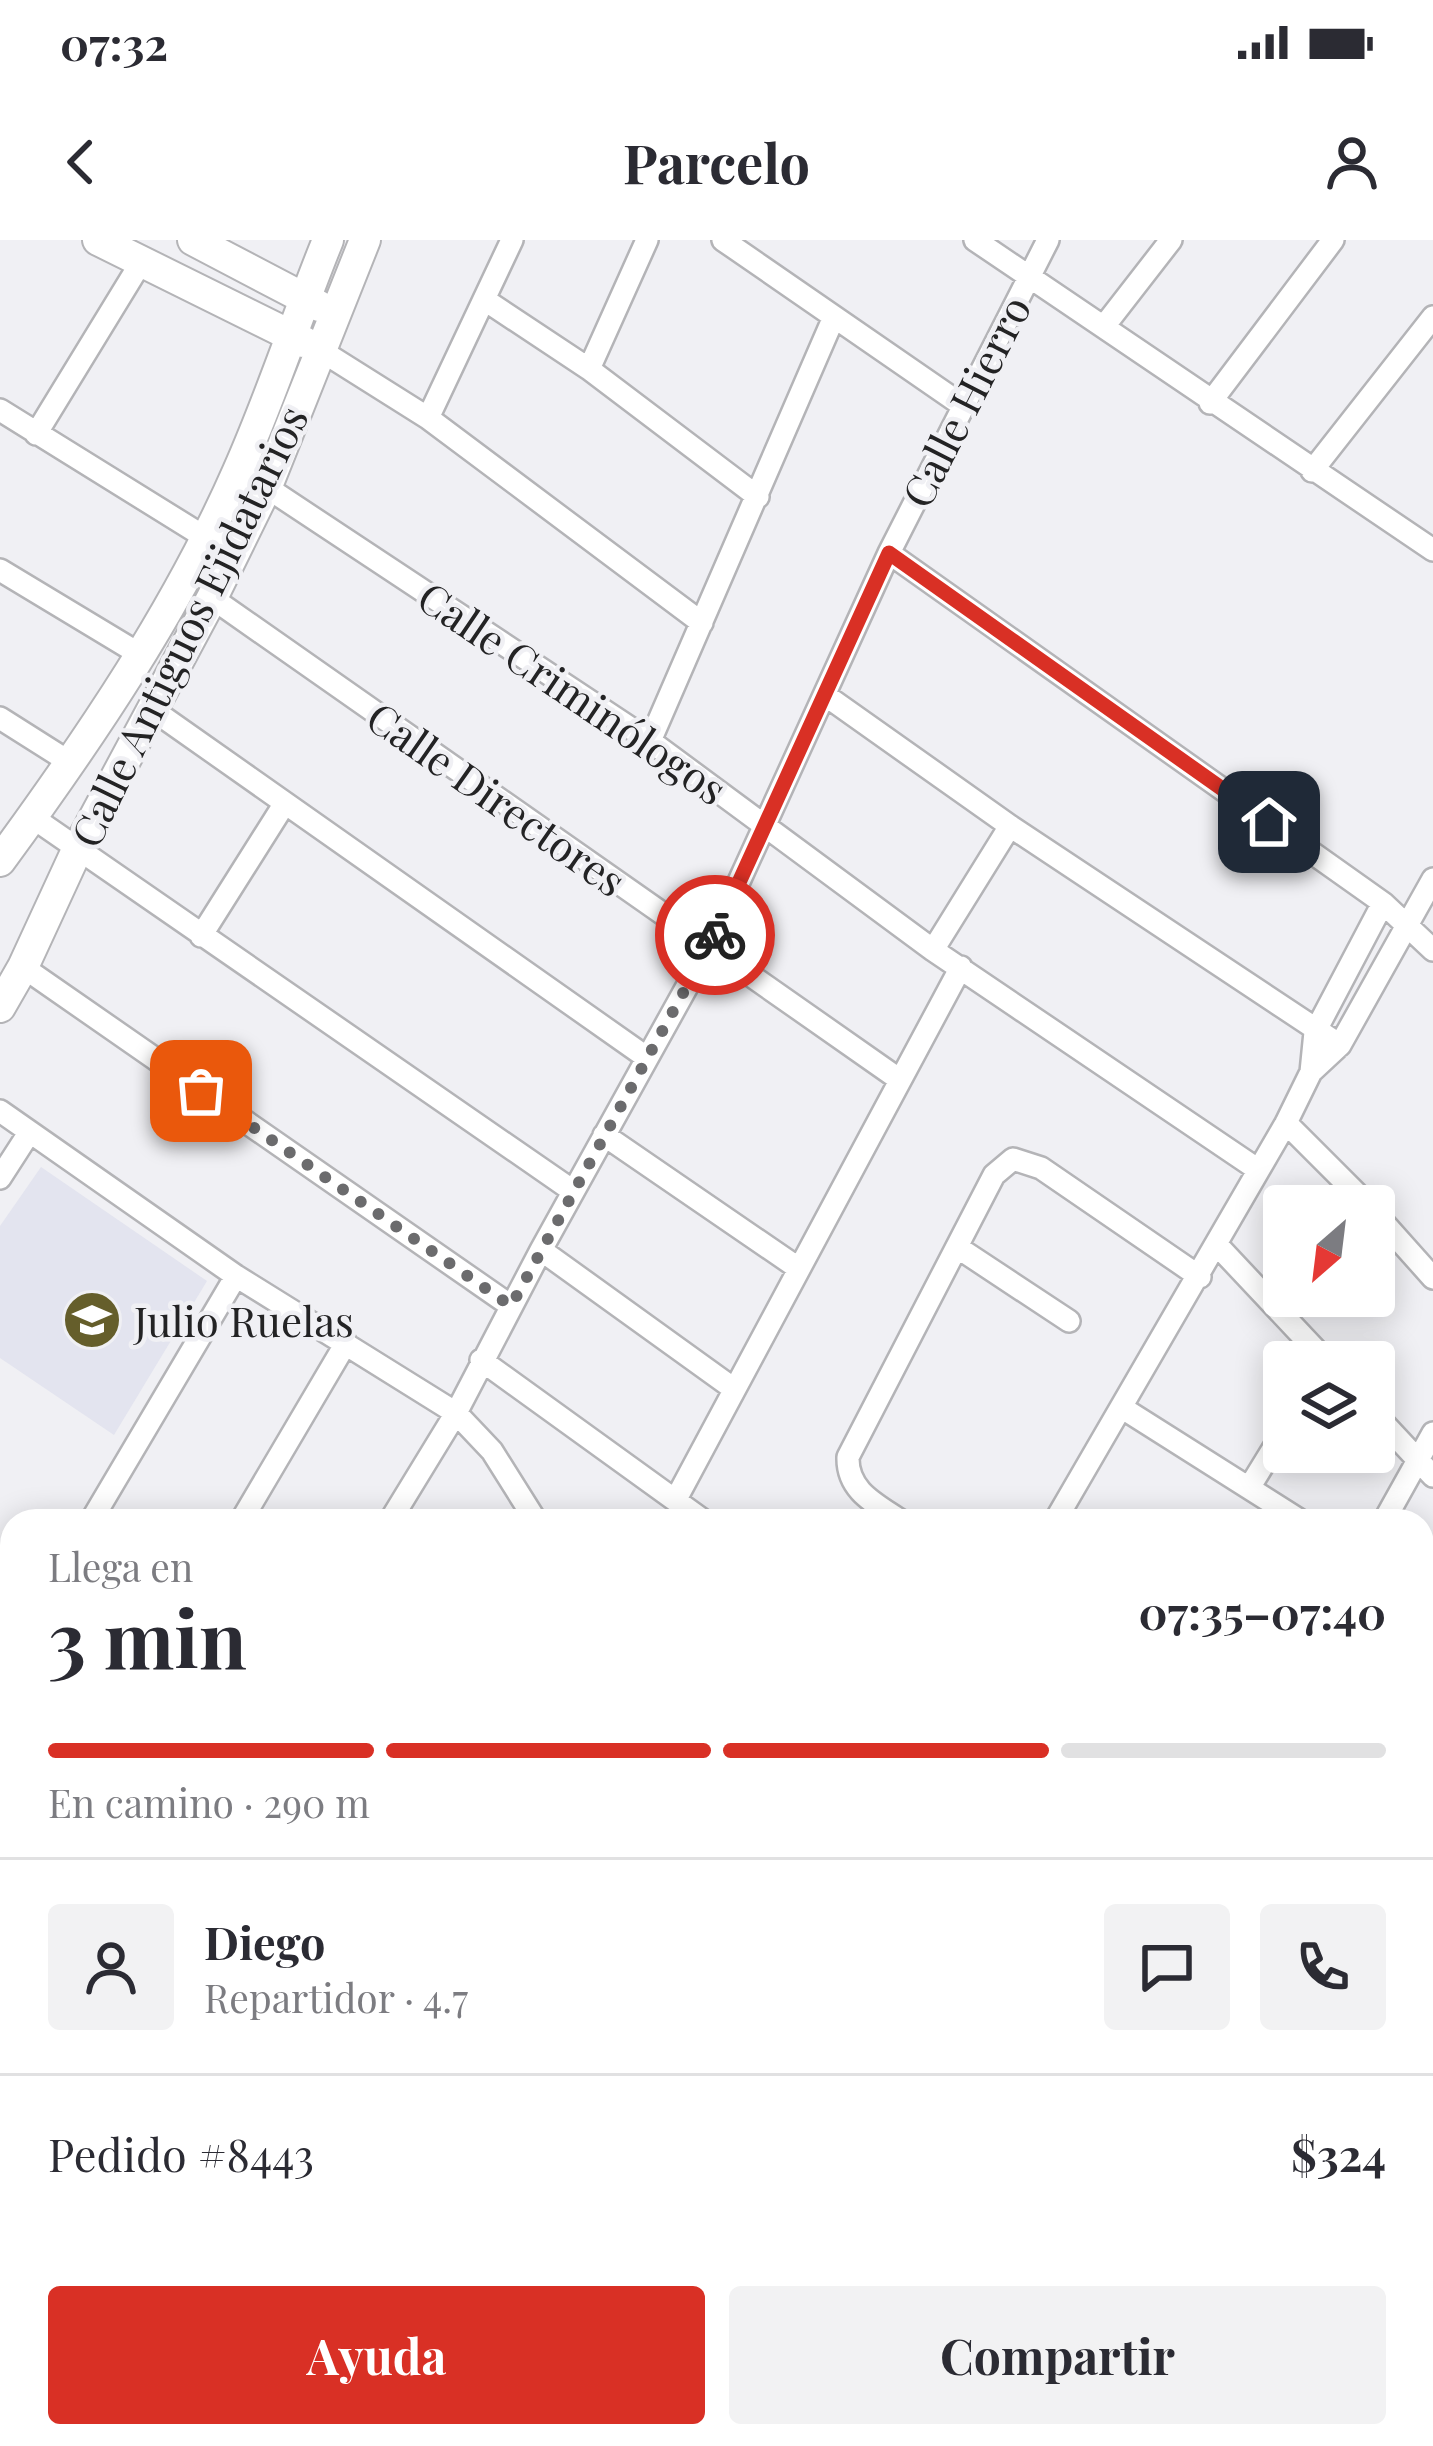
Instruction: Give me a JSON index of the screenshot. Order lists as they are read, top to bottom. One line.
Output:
{"streets":{"street":["Calle Hierro","Calle Antiguos Ejidatarios","Calle Criminólogos","Calle Directores"]},"crossings":[["Calle Hierro","Calle Criminólogos"],["Calle Hierro","Calle Directores"],["Calle Antiguos Ejidatarios","Calle Criminólogos"],["Calle Antiguos Ejidatarios","Calle Directores"]],"places":{"school or university":["Julio Ruelas"]},"north":"bottom left","page":{"status":"07:32","header":"Parcelo","heading":["3 min","Llega en","07:35–07:40"],"panel":["Diego","Repartidor · 4.7","Pedido #8443","$324"],"bar":"En camino · 290 m","buttons":["Ayuda","Compartir"]}}
